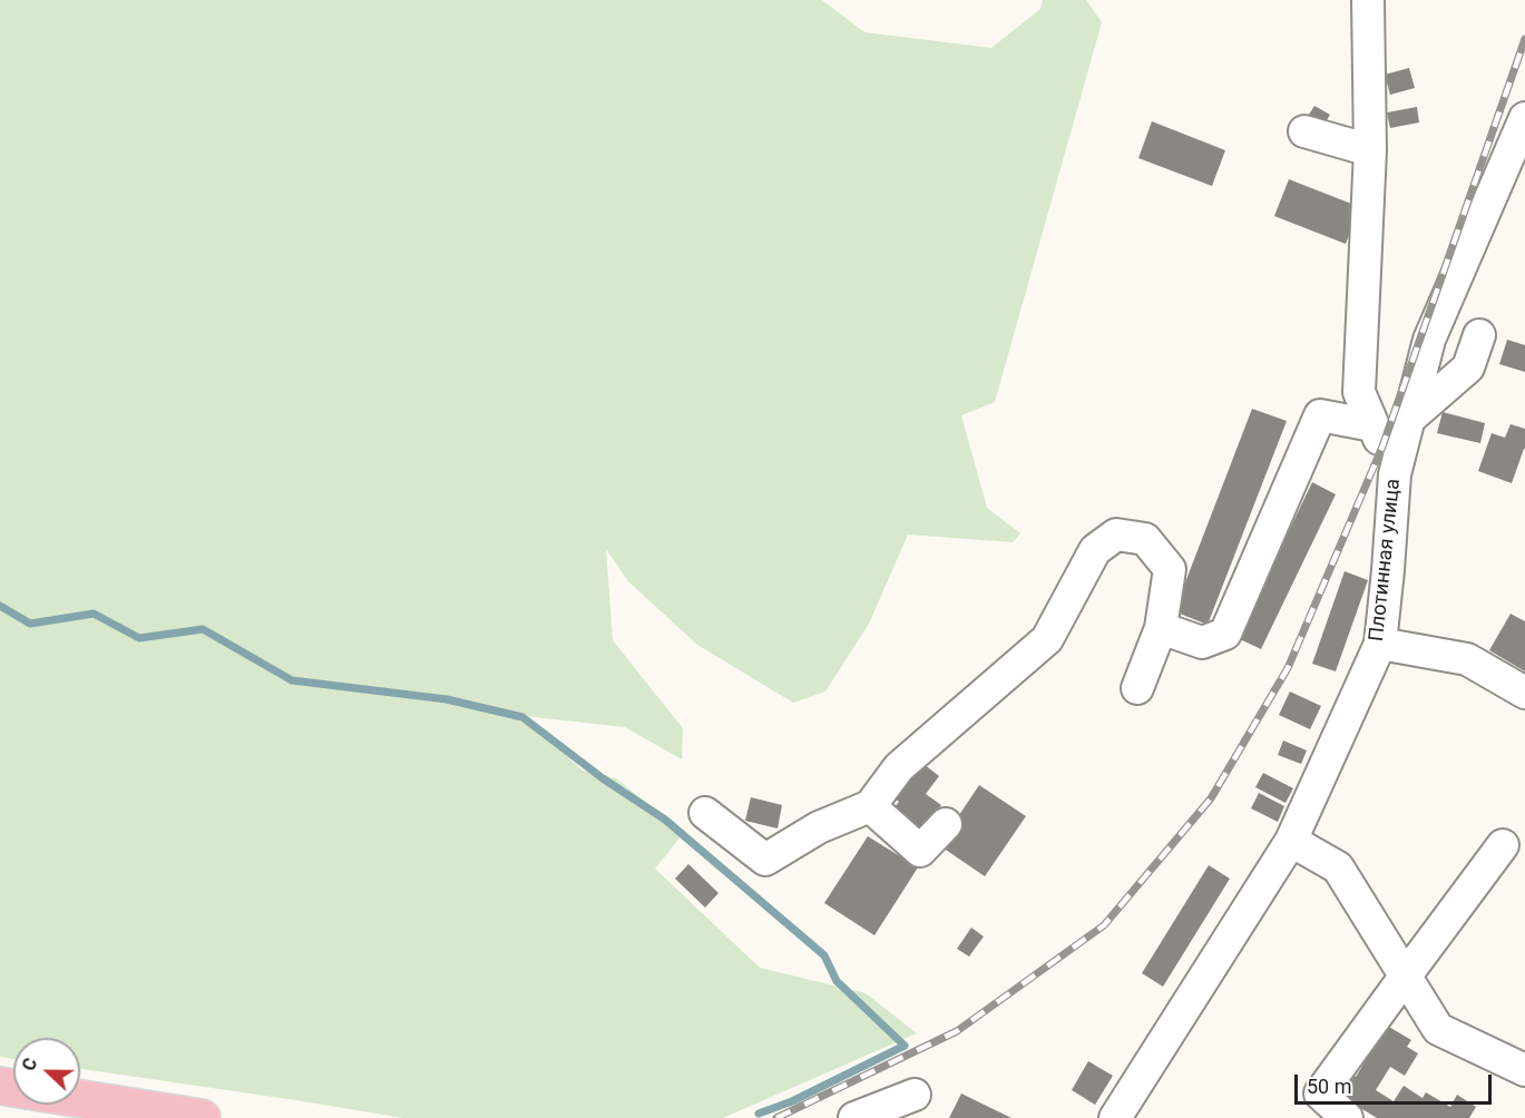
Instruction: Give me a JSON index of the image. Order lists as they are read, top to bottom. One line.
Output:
{"streets":{"street":["Плотинная улица"]},"scale_bar":"50 m","north":"left"}
